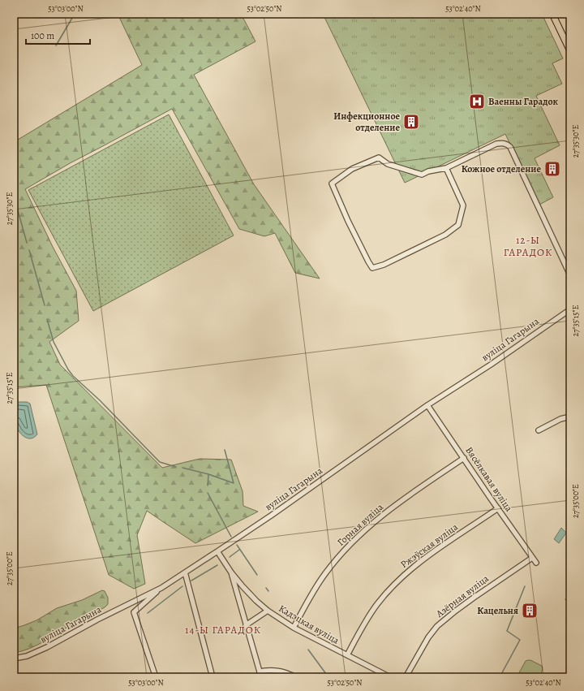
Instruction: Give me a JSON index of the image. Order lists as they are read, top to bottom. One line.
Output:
{"streets":{"street":["вуліца Гагарына","Вясёлкавая вуліца","Горная вуліца","Ржэўская вуліца","Азёрная вуліца","Кадэцкая вуліца"]},"crossings":[["вуліца Гагарына","Вясёлкавая вуліца"],["Вясёлкавая вуліца","Горная вуліца"],["Вясёлкавая вуліца","Ржэўская вуліца"],["Вясёлкавая вуліца","Азёрная вуліца"],["Горная вуліца","Кадэцкая вуліца"],["Ржэўская вуліца","Кадэцкая вуліца"]],"districts":["12-Ы ГАРАДОК","14-Ы ГАРАДОК"],"places":{"hospital":["Ваенны Гарадок"],"building":["Инфекционное отделение","Кожное отделение","Кацельня"]},"scale_bar":"100 m","coordinates":["53°03'00\"N","53°02'50\"N","53°02'40\"N","27°35'30\"E","27°35'15\"E","27°35'00\"E"]}
